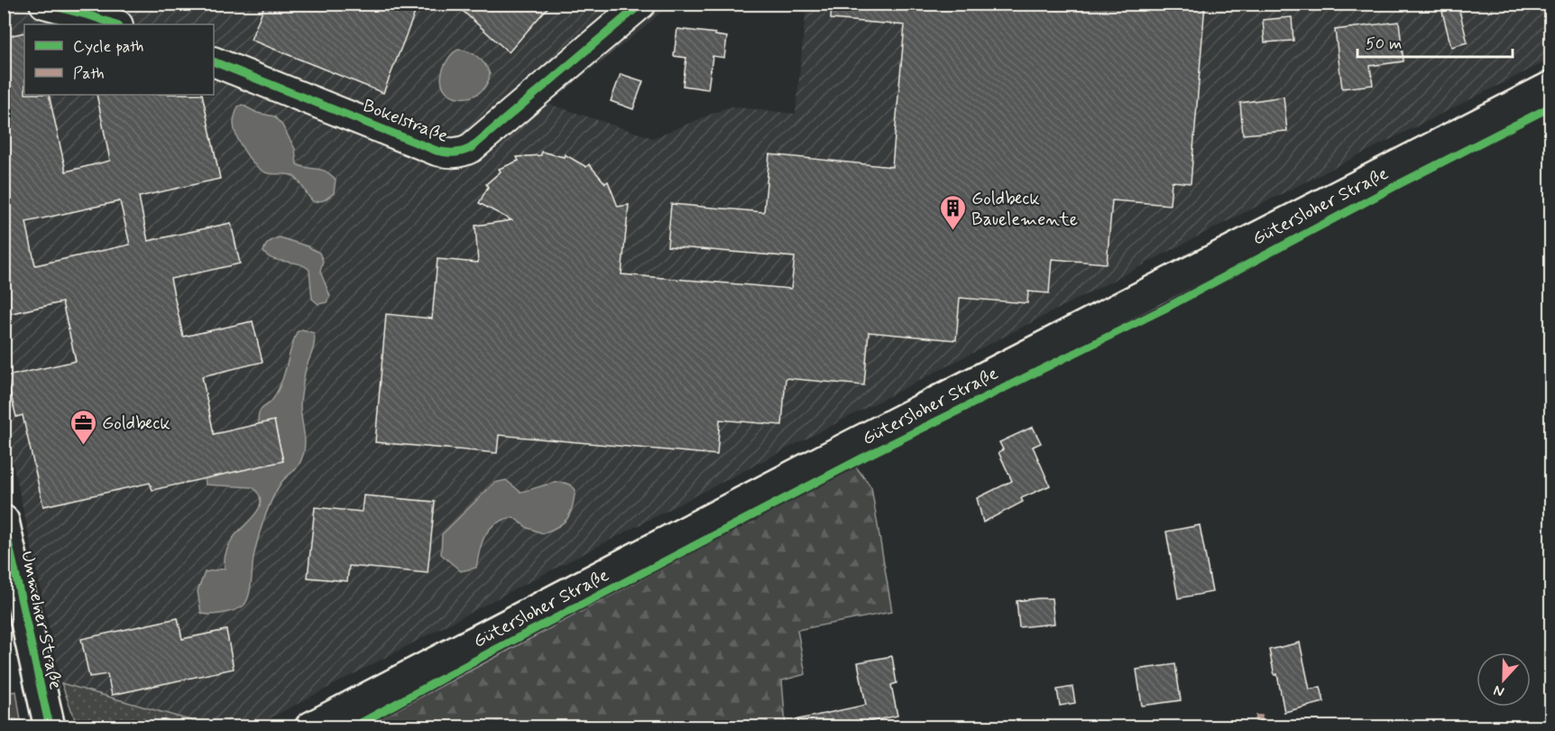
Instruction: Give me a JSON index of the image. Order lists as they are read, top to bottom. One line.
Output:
{"streets":{"main road":["Gütersloher Straße","Ummelner Straße"],"street":["Bokelstraße"]},"places":{"building":["Goldbeck Bauelemente"],"office":["Goldbeck"]},"legend":["Cycle path","Path"],"scale_bar":"50 m","north":"bottom"}
